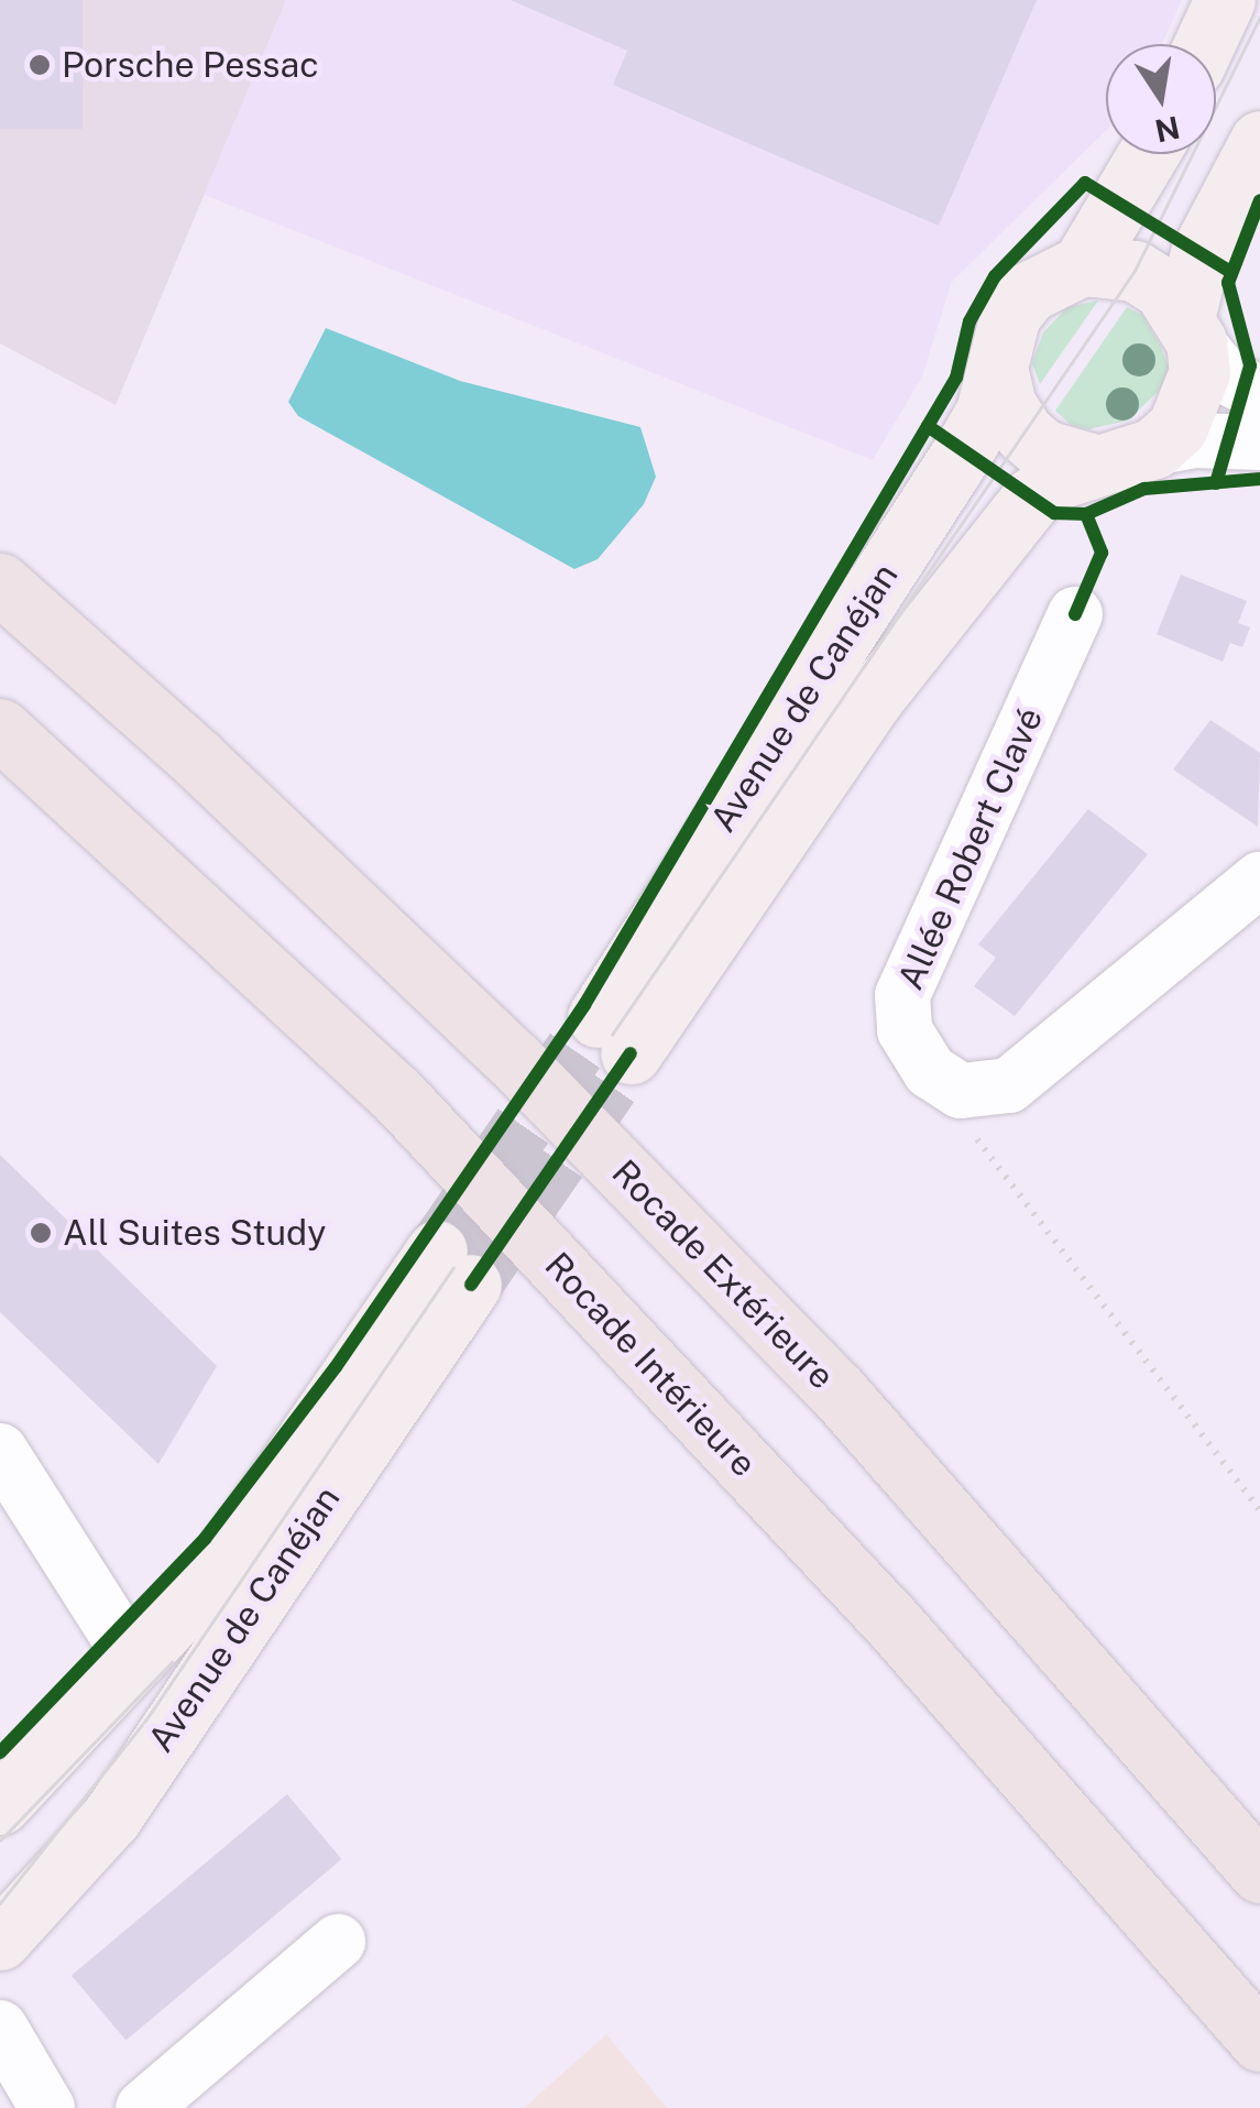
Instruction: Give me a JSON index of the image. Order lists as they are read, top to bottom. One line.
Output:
{"streets":{"highway":["Rocade Extérieure","Rocade Intérieure"],"main road":["Avenue de Canéjan"],"street":["Allée Robert Clavé"]},"places":["Porsche Pessac","All Suites Study"],"north":"bottom"}
